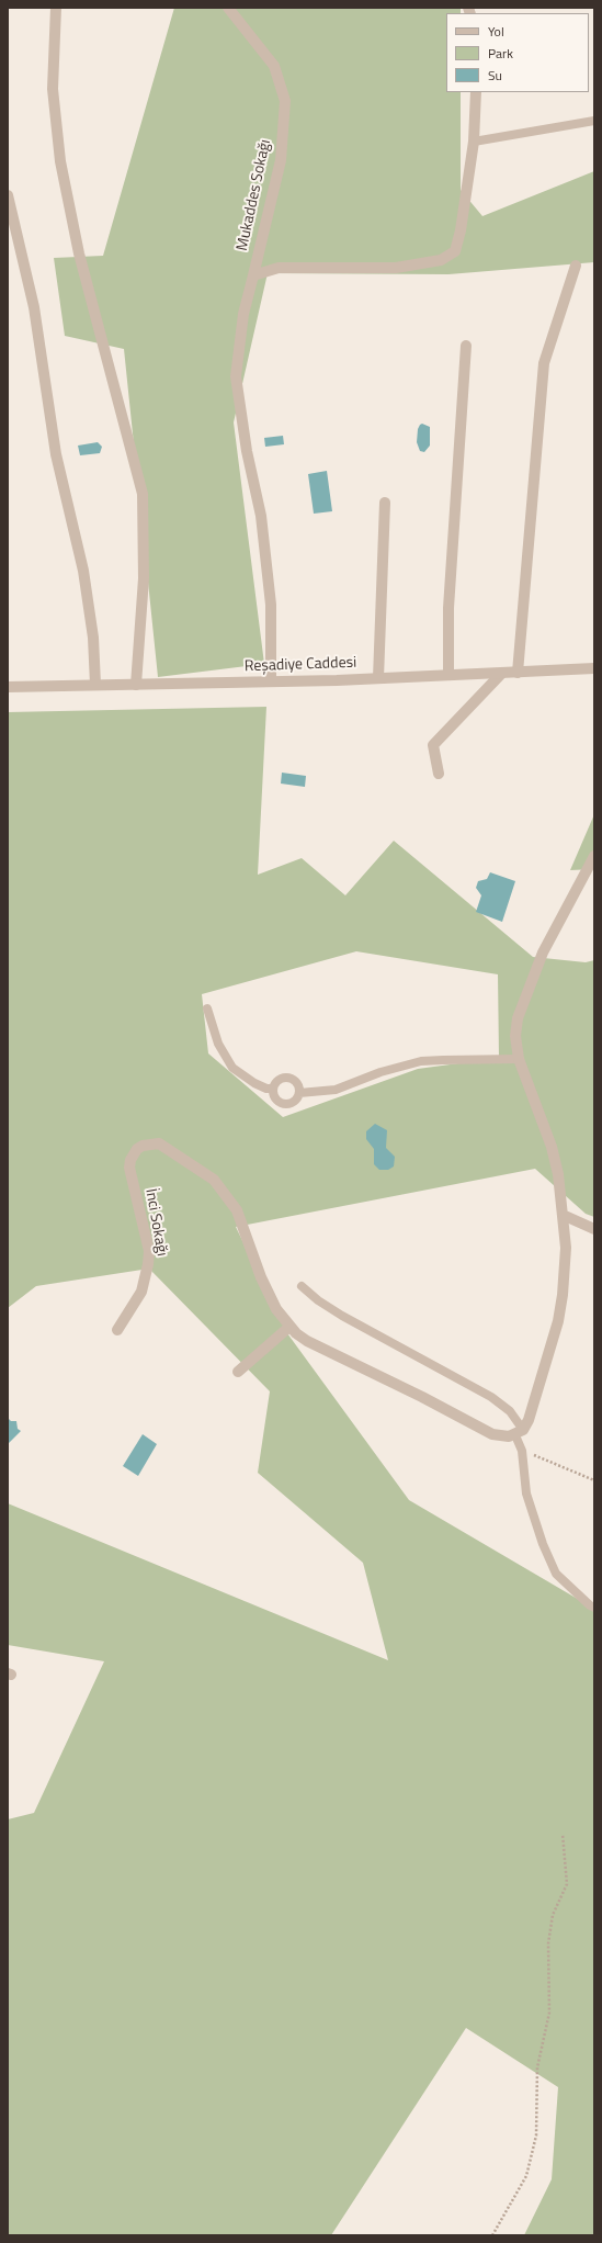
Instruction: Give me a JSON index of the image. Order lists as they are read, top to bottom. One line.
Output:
{"streets":{"street":["Mukaddes Sokağı","Reşadiye Caddesi","İnci Sokağı"]},"crossings":[["Mukaddes Sokağı","Reşadiye Caddesi"]],"legend":["Yol","Park","Su"]}
